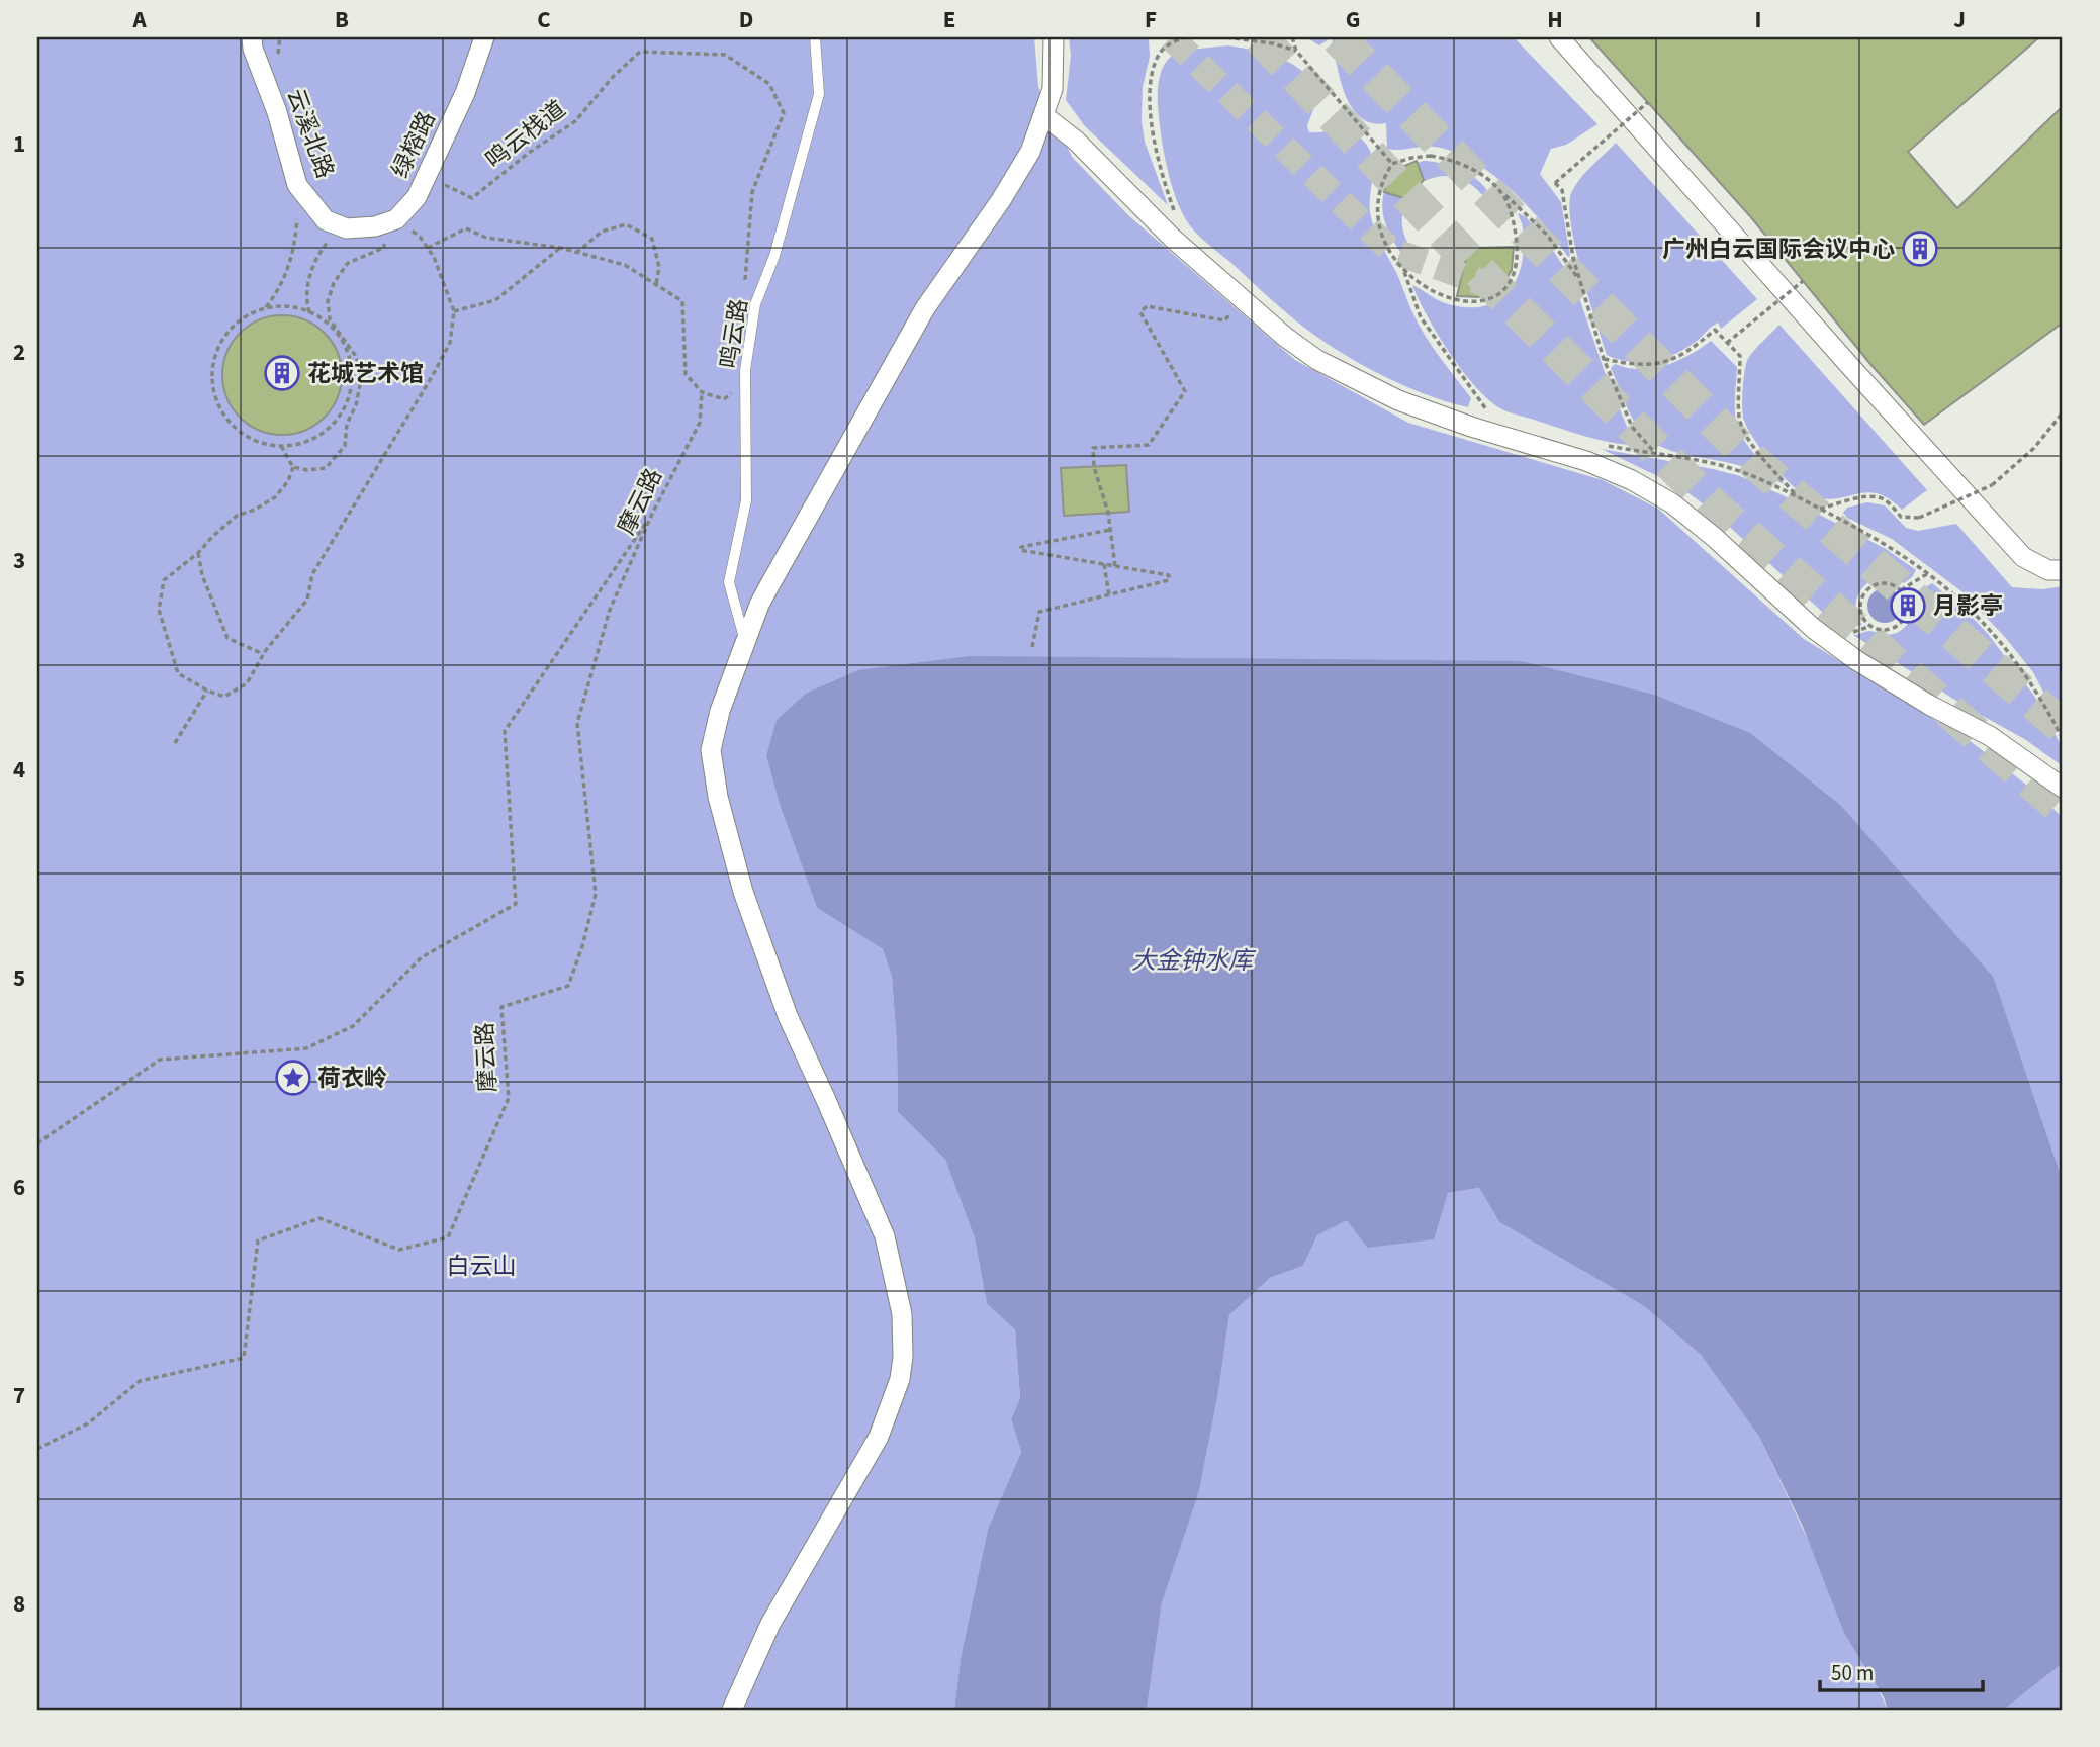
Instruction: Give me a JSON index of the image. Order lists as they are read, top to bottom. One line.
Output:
{"streets":{"street":["云溪北路","绿榕路"],"lane":["鸣云路"],"path":["鸣云栈道","摩云路"]},"crossings":[["鸣云栈道","绿榕路"],["鸣云栈道","鸣云路"]],"water":["大金钟水库"],"parks":["白云山"],"places":{"building":["广州白云国际会议中心","花城艺术馆","月影亭"],"place":["荷衣岭"]},"scale_bar":"50 m","grid":{"columns":["A","B","C","D","E","F","G","H","I","J"],"rows":["1","2","3","4","5","6","7","8"]}}
